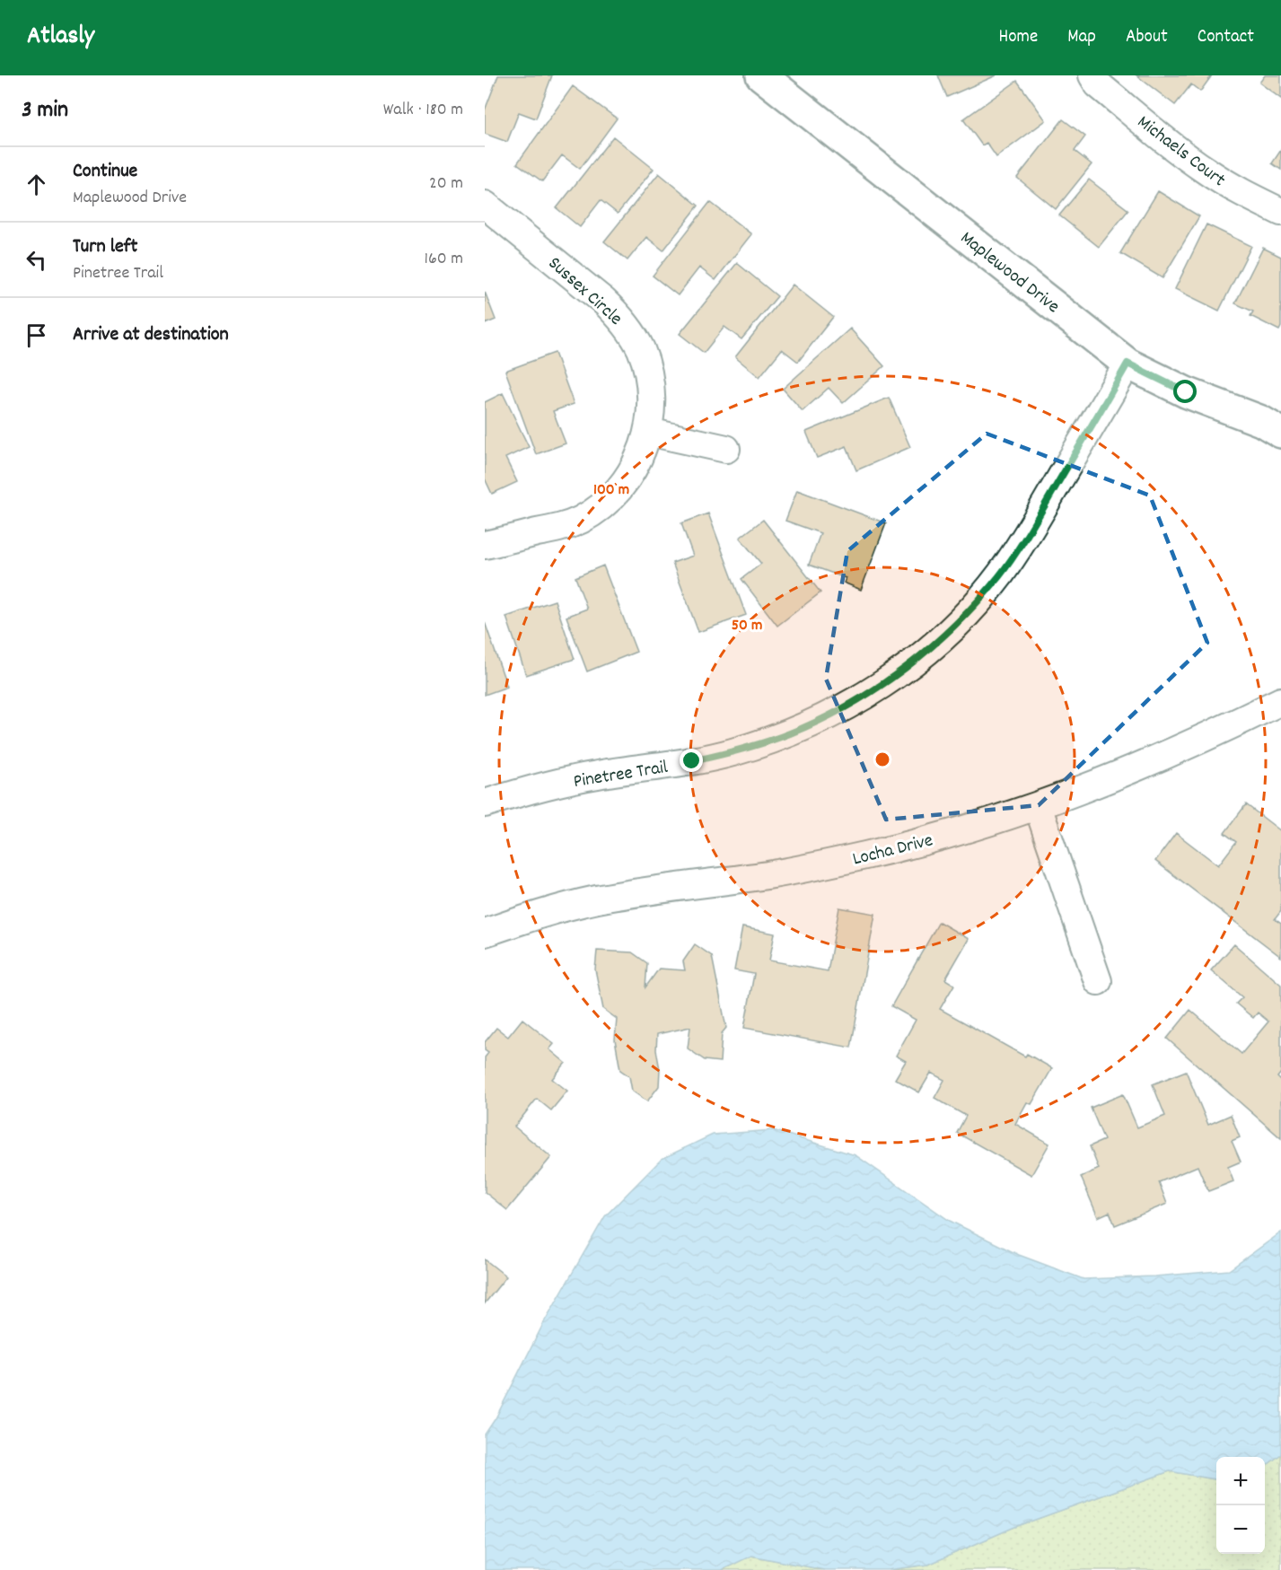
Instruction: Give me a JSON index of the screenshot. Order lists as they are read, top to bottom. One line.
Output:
{"streets":{"street":["Michaels Court","Maplewood Drive","Sussex Circle","Pinetree Trail","Locha Drive"]},"crossings":[["Maplewood Drive","Pinetree Trail"]],"page":{"header":"Atlasly","nav":["Home","Map","About","Contact"],"heading":["3 min","Walk · 180 m"],"list":[["Continue","Maplewood Drive","20 m"],["Turn left","Pinetree Trail","160 m"],"Arrive at destination"],"map_buttons":["+","−"]},"rings":["100 m","50 m"]}
